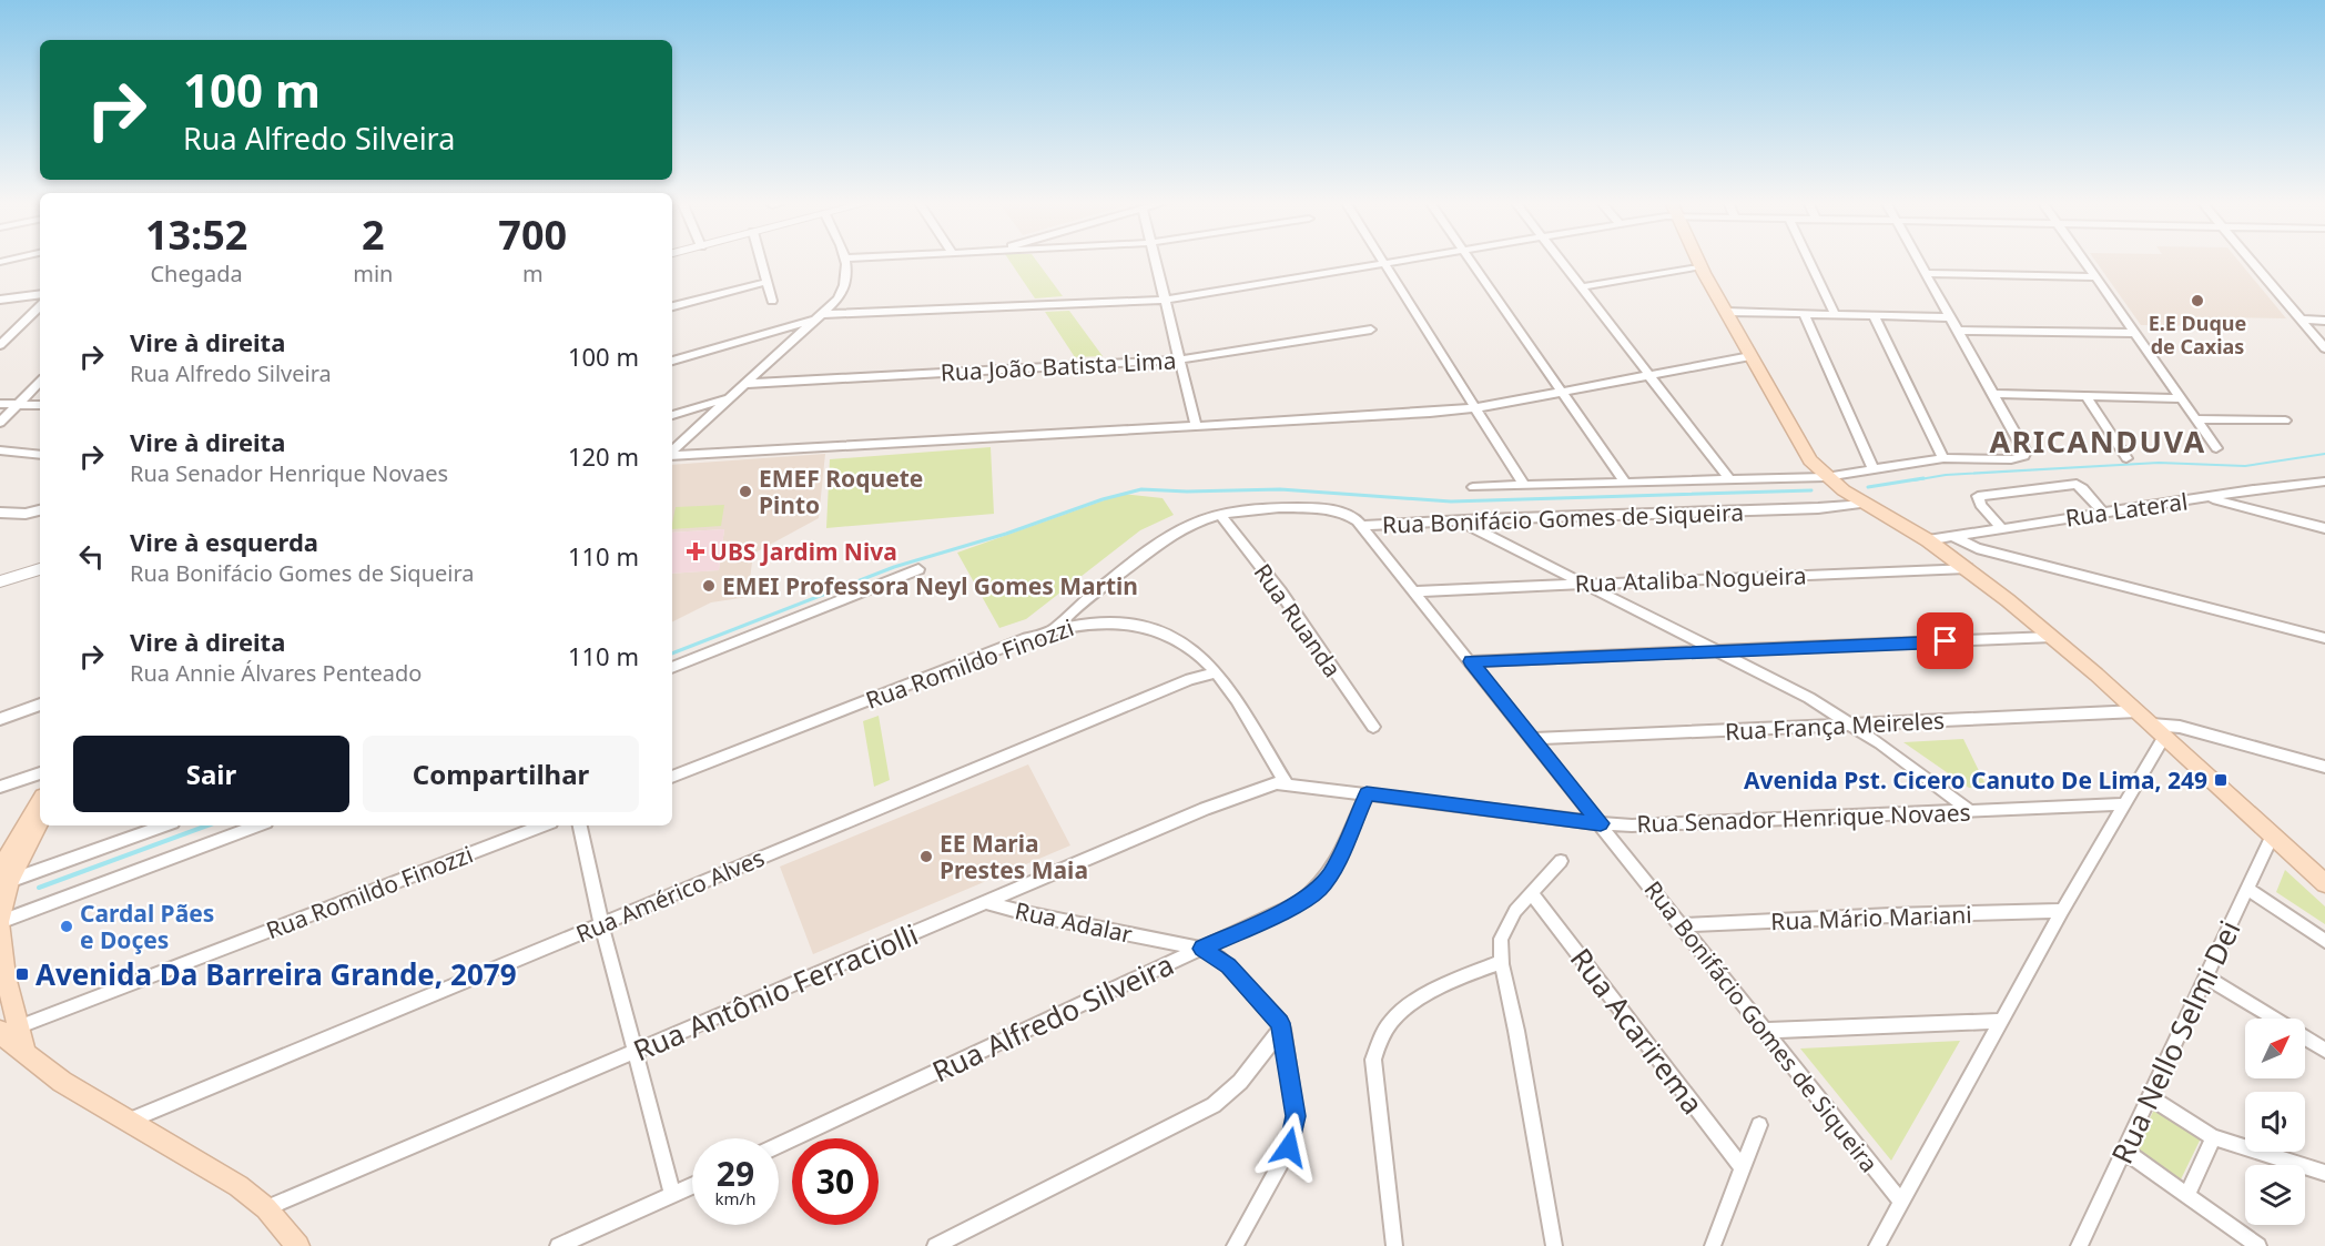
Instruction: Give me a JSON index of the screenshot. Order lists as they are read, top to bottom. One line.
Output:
{"streets":{"street":["Rua João Batista Lima","Rua Lateral","Rua Bonifácio Gomes de Siqueira","Rua Ataliba Nogueira","Rua Ruanda","Rua Romildo Finozzi","Rua França Meireles","Rua Senador Henrique Novaes","Rua Américo Alves","Rua Mário Mariani","Rua Adalar","Rua Antônio Ferraciolli","Rua Alfredo Silveira","Rua Acarirema","Rua Nello Selmi Dei"]},"crossings":[["Rua Bonifácio Gomes de Siqueira","Rua Ataliba Nogueira"],["Rua Bonifácio Gomes de Siqueira","Rua França Meireles"],["Rua Bonifácio Gomes de Siqueira","Rua Senador Henrique Novaes"],["Rua Bonifácio Gomes de Siqueira","Rua Mário Mariani"],["Rua Romildo Finozzi","Rua Senador Henrique Novaes"],["Rua Romildo Finozzi","Rua Américo Alves"],["Rua Romildo Finozzi","Rua Antônio Ferraciolli"],["Rua Senador Henrique Novaes","Rua Antônio Ferraciolli"],["Rua Senador Henrique Novaes","Rua Alfredo Silveira"],["Rua Adalar","Rua Antônio Ferraciolli"],["Rua Adalar","Rua Alfredo Silveira"]],"districts":["ARICANDUVA"],"places":{"other":["E.E Duque de Caxias","EMEF Roquete Pinto","EMEI Professora Neyl Gomes Martin","EE Maria Prestes Maia","Cardal Pães e Doçes"],"health":["UBS Jardim Niva"],"transit":["Avenida Pst. Cicero Canuto De Lima, 249","Avenida Da Barreira Grande, 2079"]},"north":"top right","page":{"turn":["100 m","Rua Alfredo Silveira"],"eta":["13:52","Chegada","2","min","700","m"],"list":[{"name":"Vire à direita","note":"Rua Alfredo Silveira","value":"100 m"},{"name":"Vire à direita","note":"Rua Senador Henrique Novaes","value":"120 m"},{"name":"Vire à esquerda","note":"Rua Bonifácio Gomes de Siqueira","value":"110 m"},{"name":"Vire à direita","note":"Rua Annie Álvares Penteado","value":"110 m"}],"buttons":["Sair","Compartilhar"],"speed":"29 km/h","limit":"30"}}
